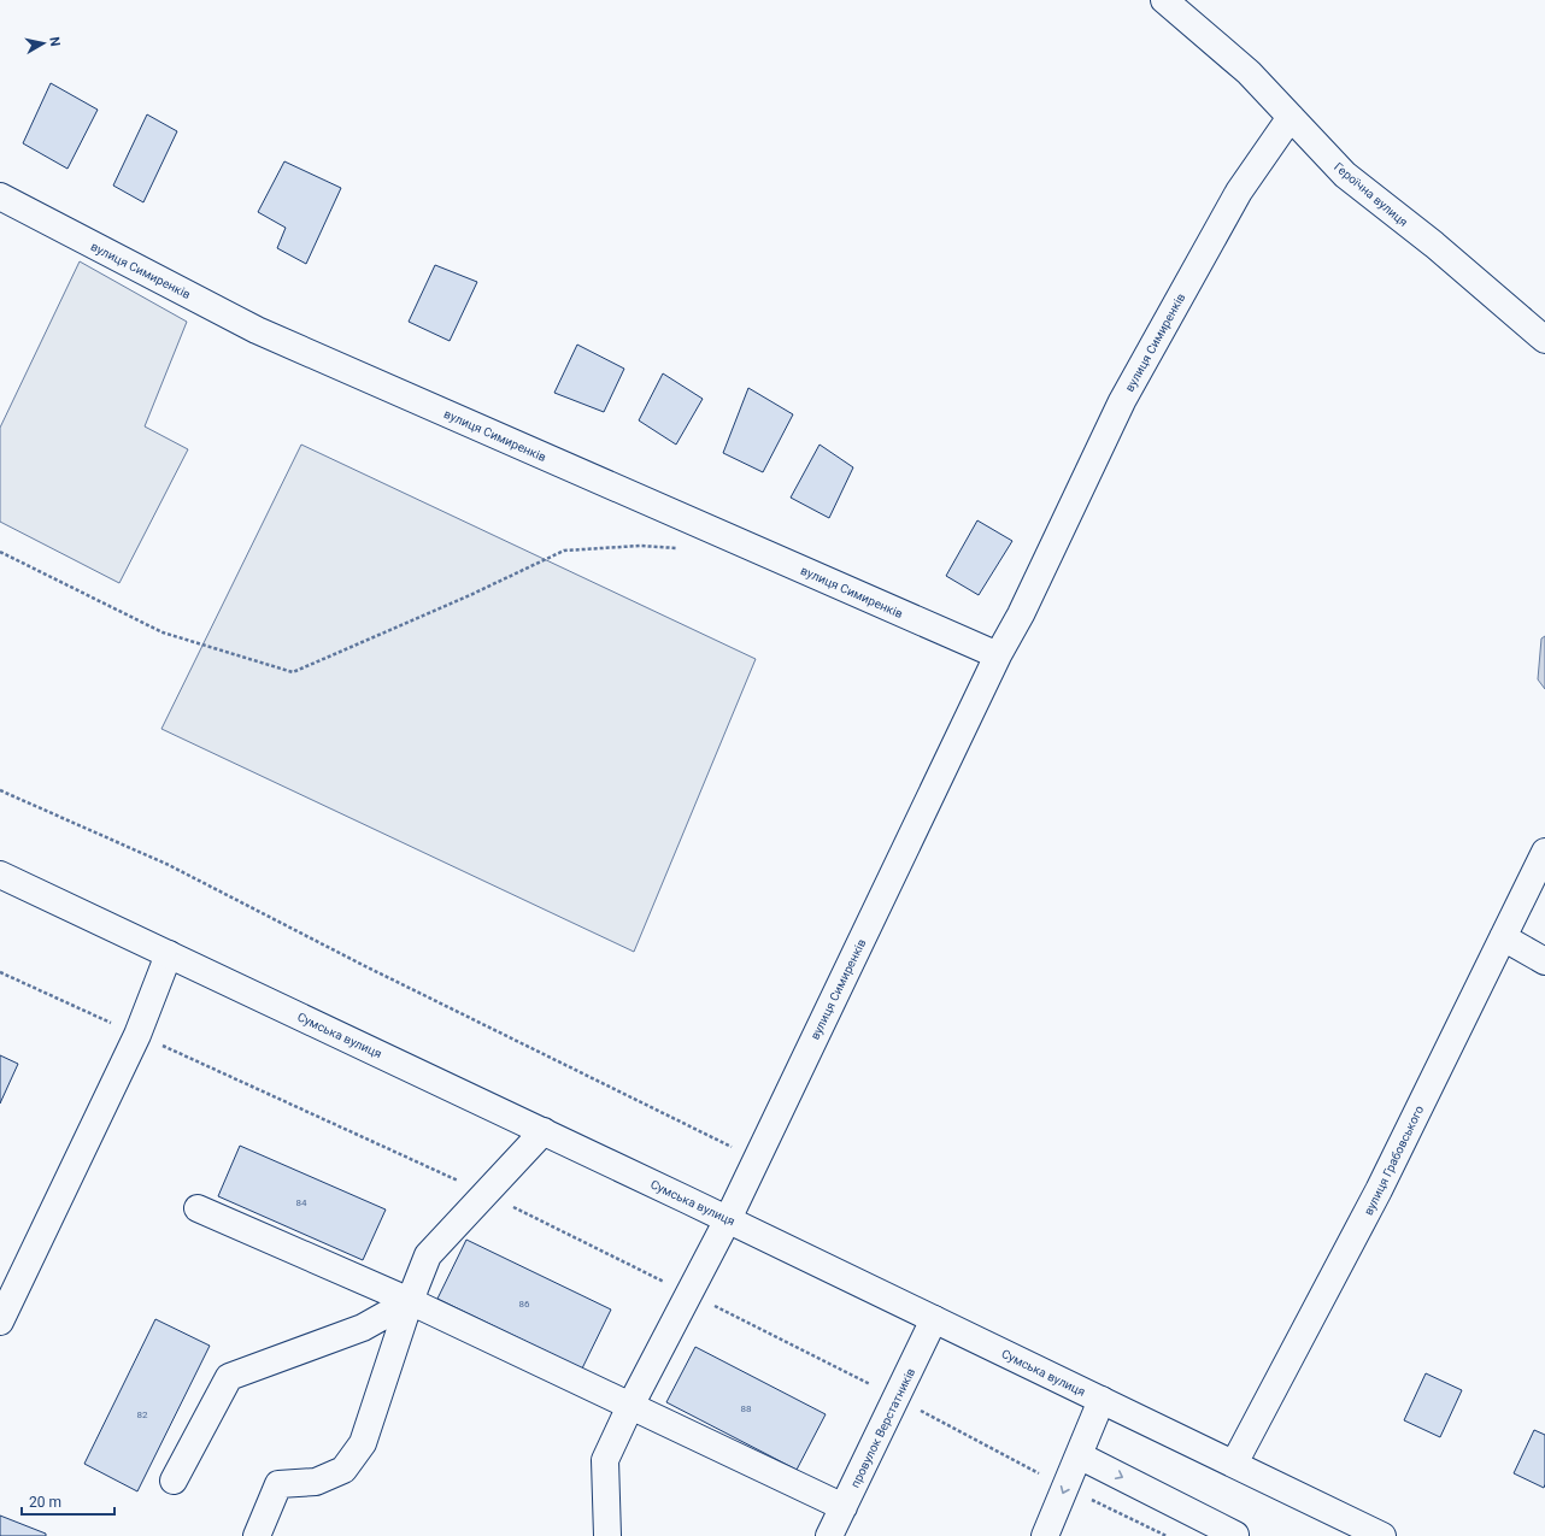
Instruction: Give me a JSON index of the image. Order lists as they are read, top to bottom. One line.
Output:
{"streets":{"street":["Героїчна вулиця","вулиця Симиренків","Сумська вулиця","вулиця Грабовського","провулок Верстатників"]},"crossings":[["Героїчна вулиця","вулиця Симиренків"],["вулиця Симиренків","Сумська вулиця"],["Сумська вулиця","вулиця Грабовського"],["Сумська вулиця","провулок Верстатників"]],"house_numbers":["84","86","88","82"],"scale_bar":"20 m","north":"right"}
